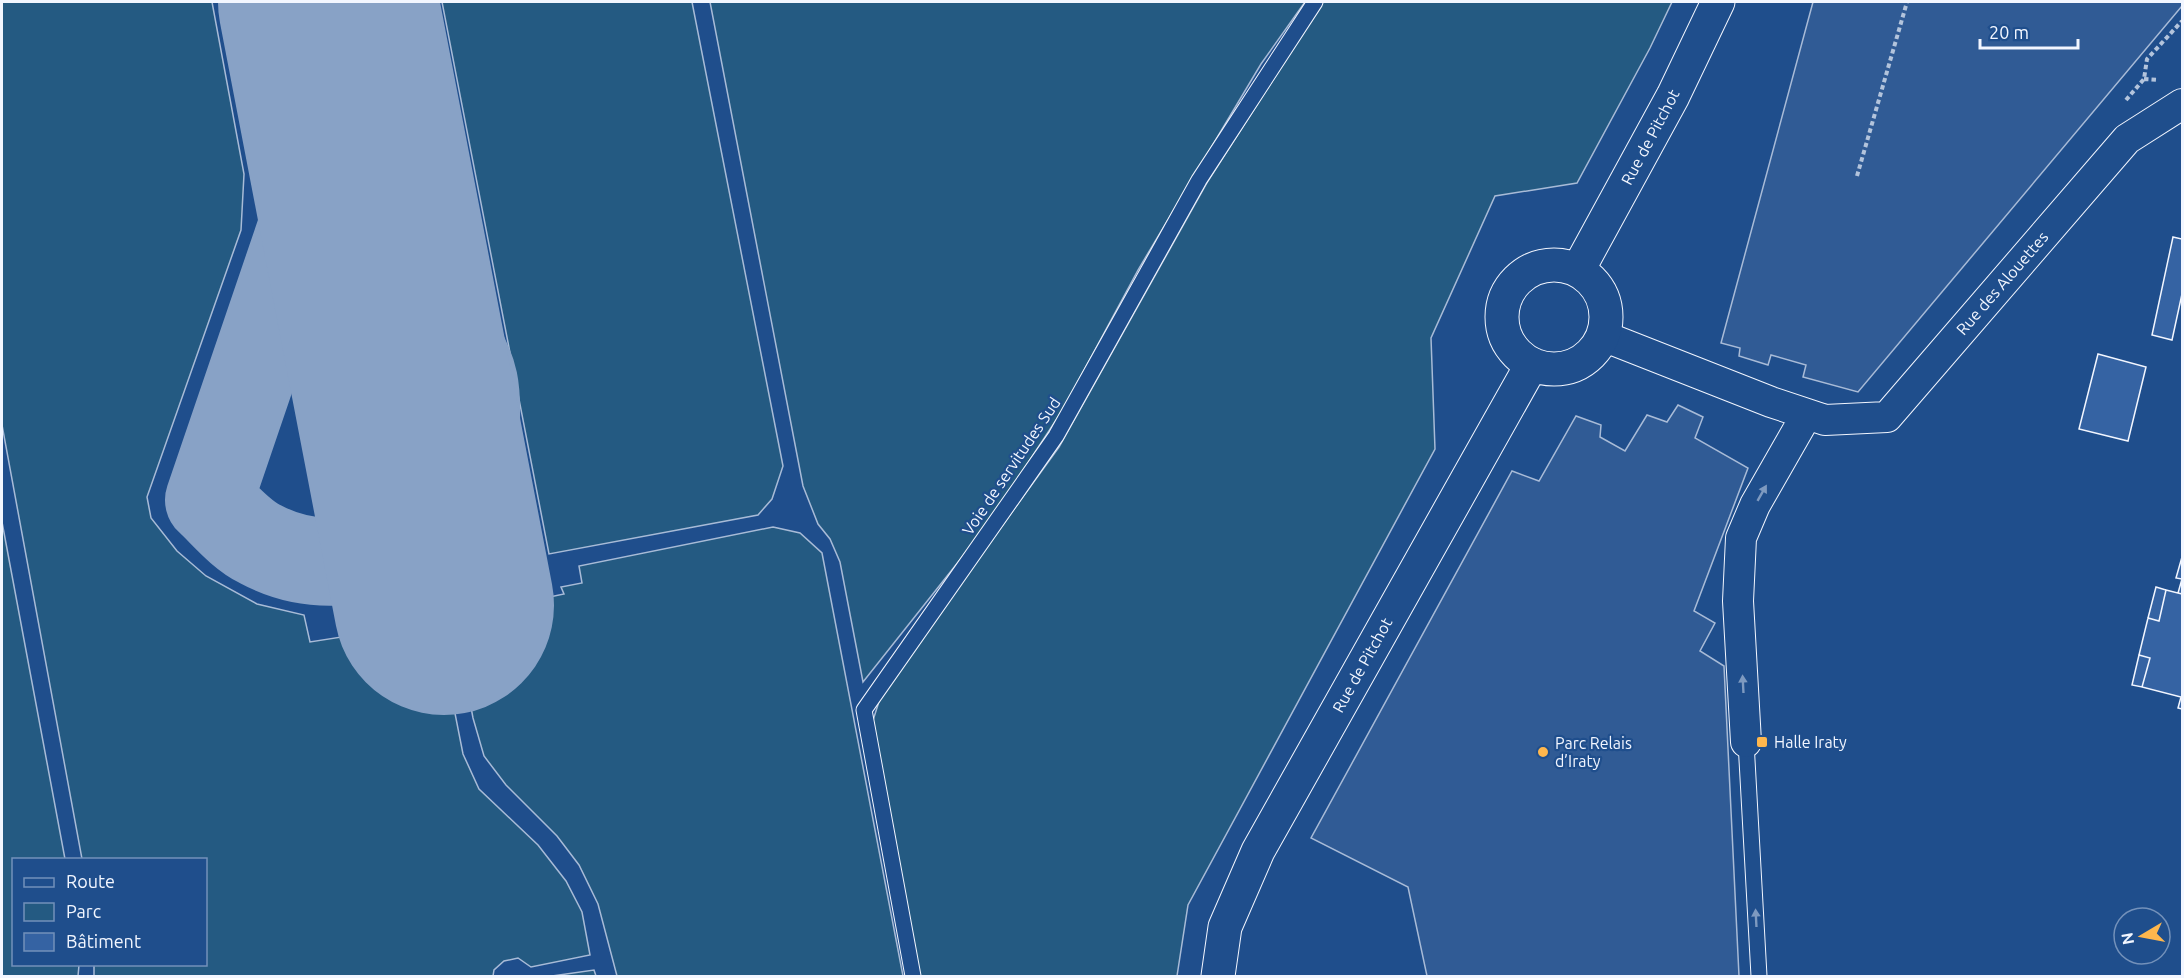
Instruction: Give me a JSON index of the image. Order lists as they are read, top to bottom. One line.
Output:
{"streets":{"street":["Rue de Pitchot","Rue des Alouettes"],"lane":["Voie de servitudes Sud"]},"crossings":[["Rue de Pitchot","Rue des Alouettes"]],"places":{"transit":["Halle Iraty"],"other":["Parc Relais d’Iraty"]},"legend":["Route","Parc","Bâtiment"],"scale_bar":"20 m","north":"left"}
